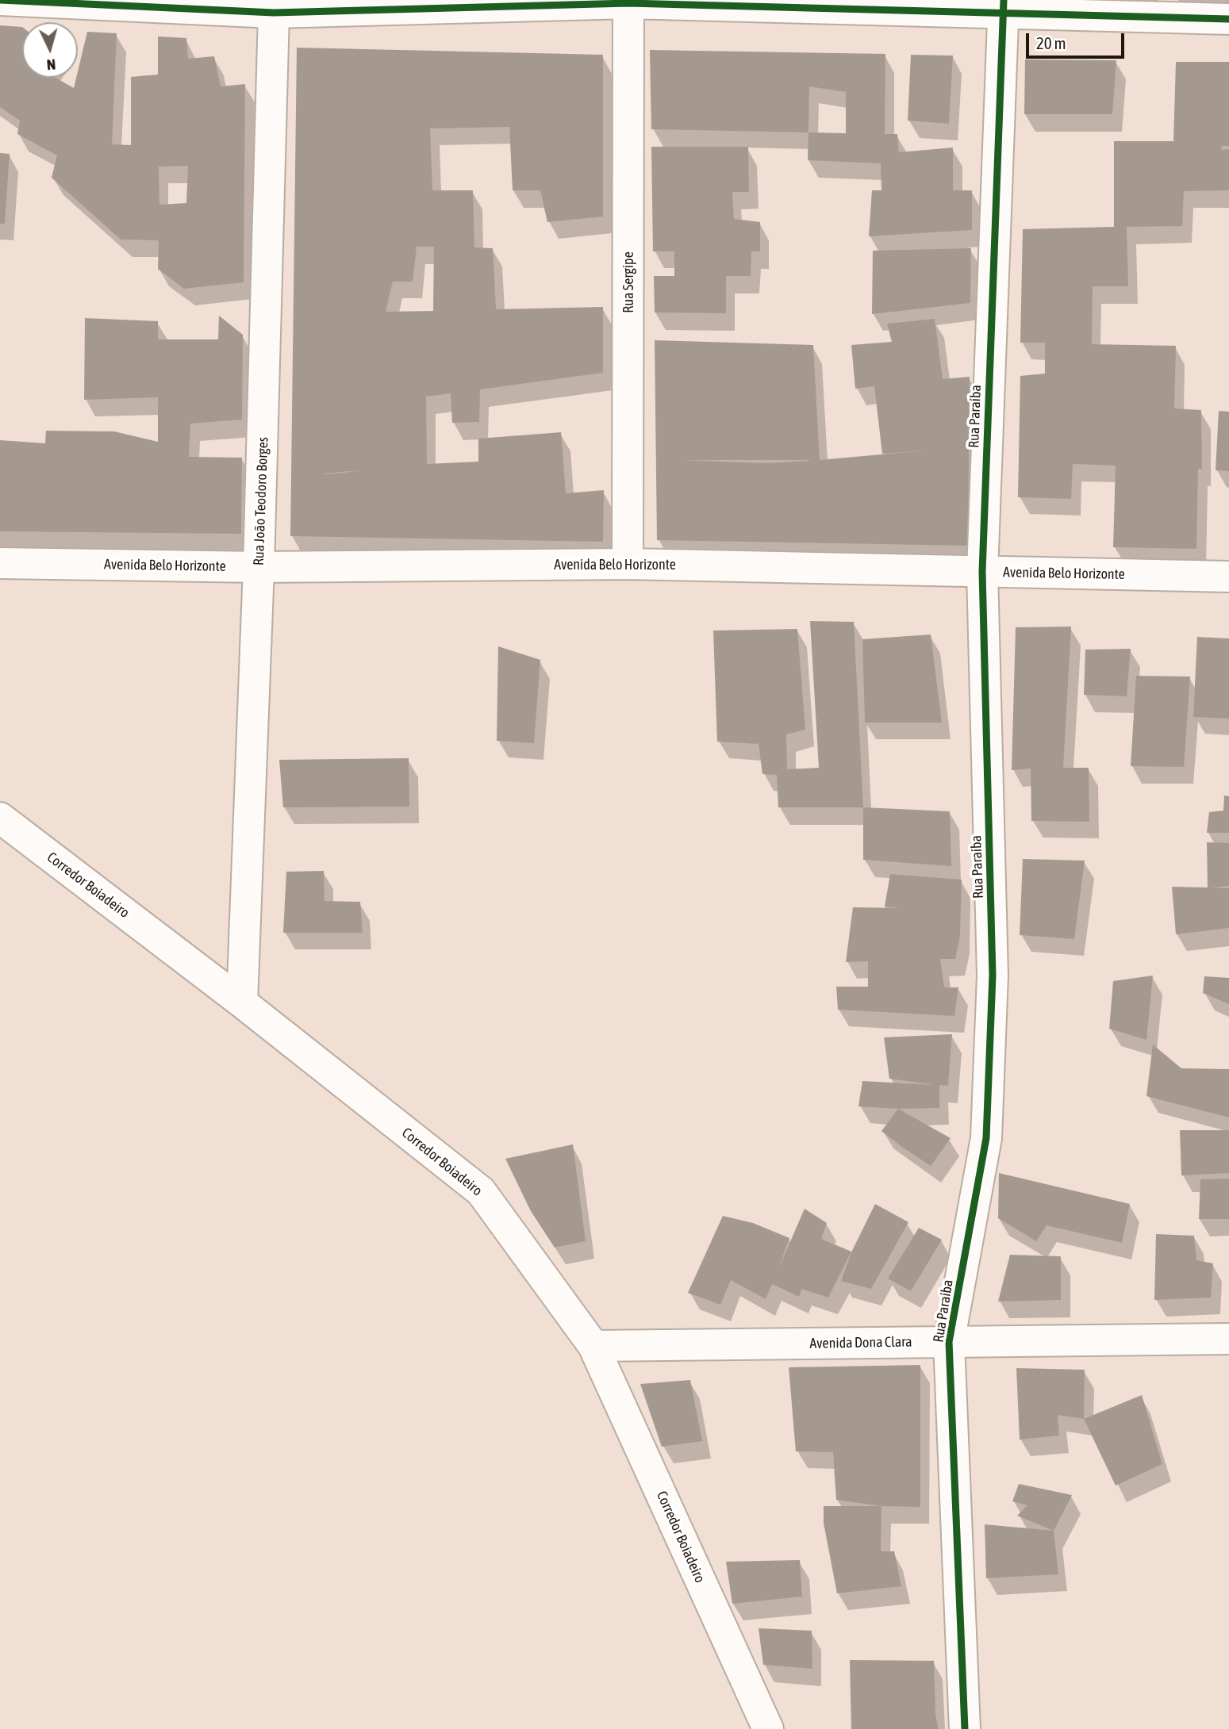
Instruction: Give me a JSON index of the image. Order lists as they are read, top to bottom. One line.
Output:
{"streets":{"street":["Rua Sergipe","Rua Paraíba","Rua João Teodoro Borges","Avenida Belo Horizonte","Corredor Boiadeiro","Avenida Dona Clara"]},"crossings":[["Rua Sergipe","Avenida Belo Horizonte"],["Rua Paraíba","Avenida Belo Horizonte"],["Rua Paraíba","Avenida Dona Clara"],["Rua João Teodoro Borges","Avenida Belo Horizonte"],["Rua João Teodoro Borges","Corredor Boiadeiro"],["Corredor Boiadeiro","Avenida Dona Clara"]],"scale_bar":"20 m","north":"bottom"}
